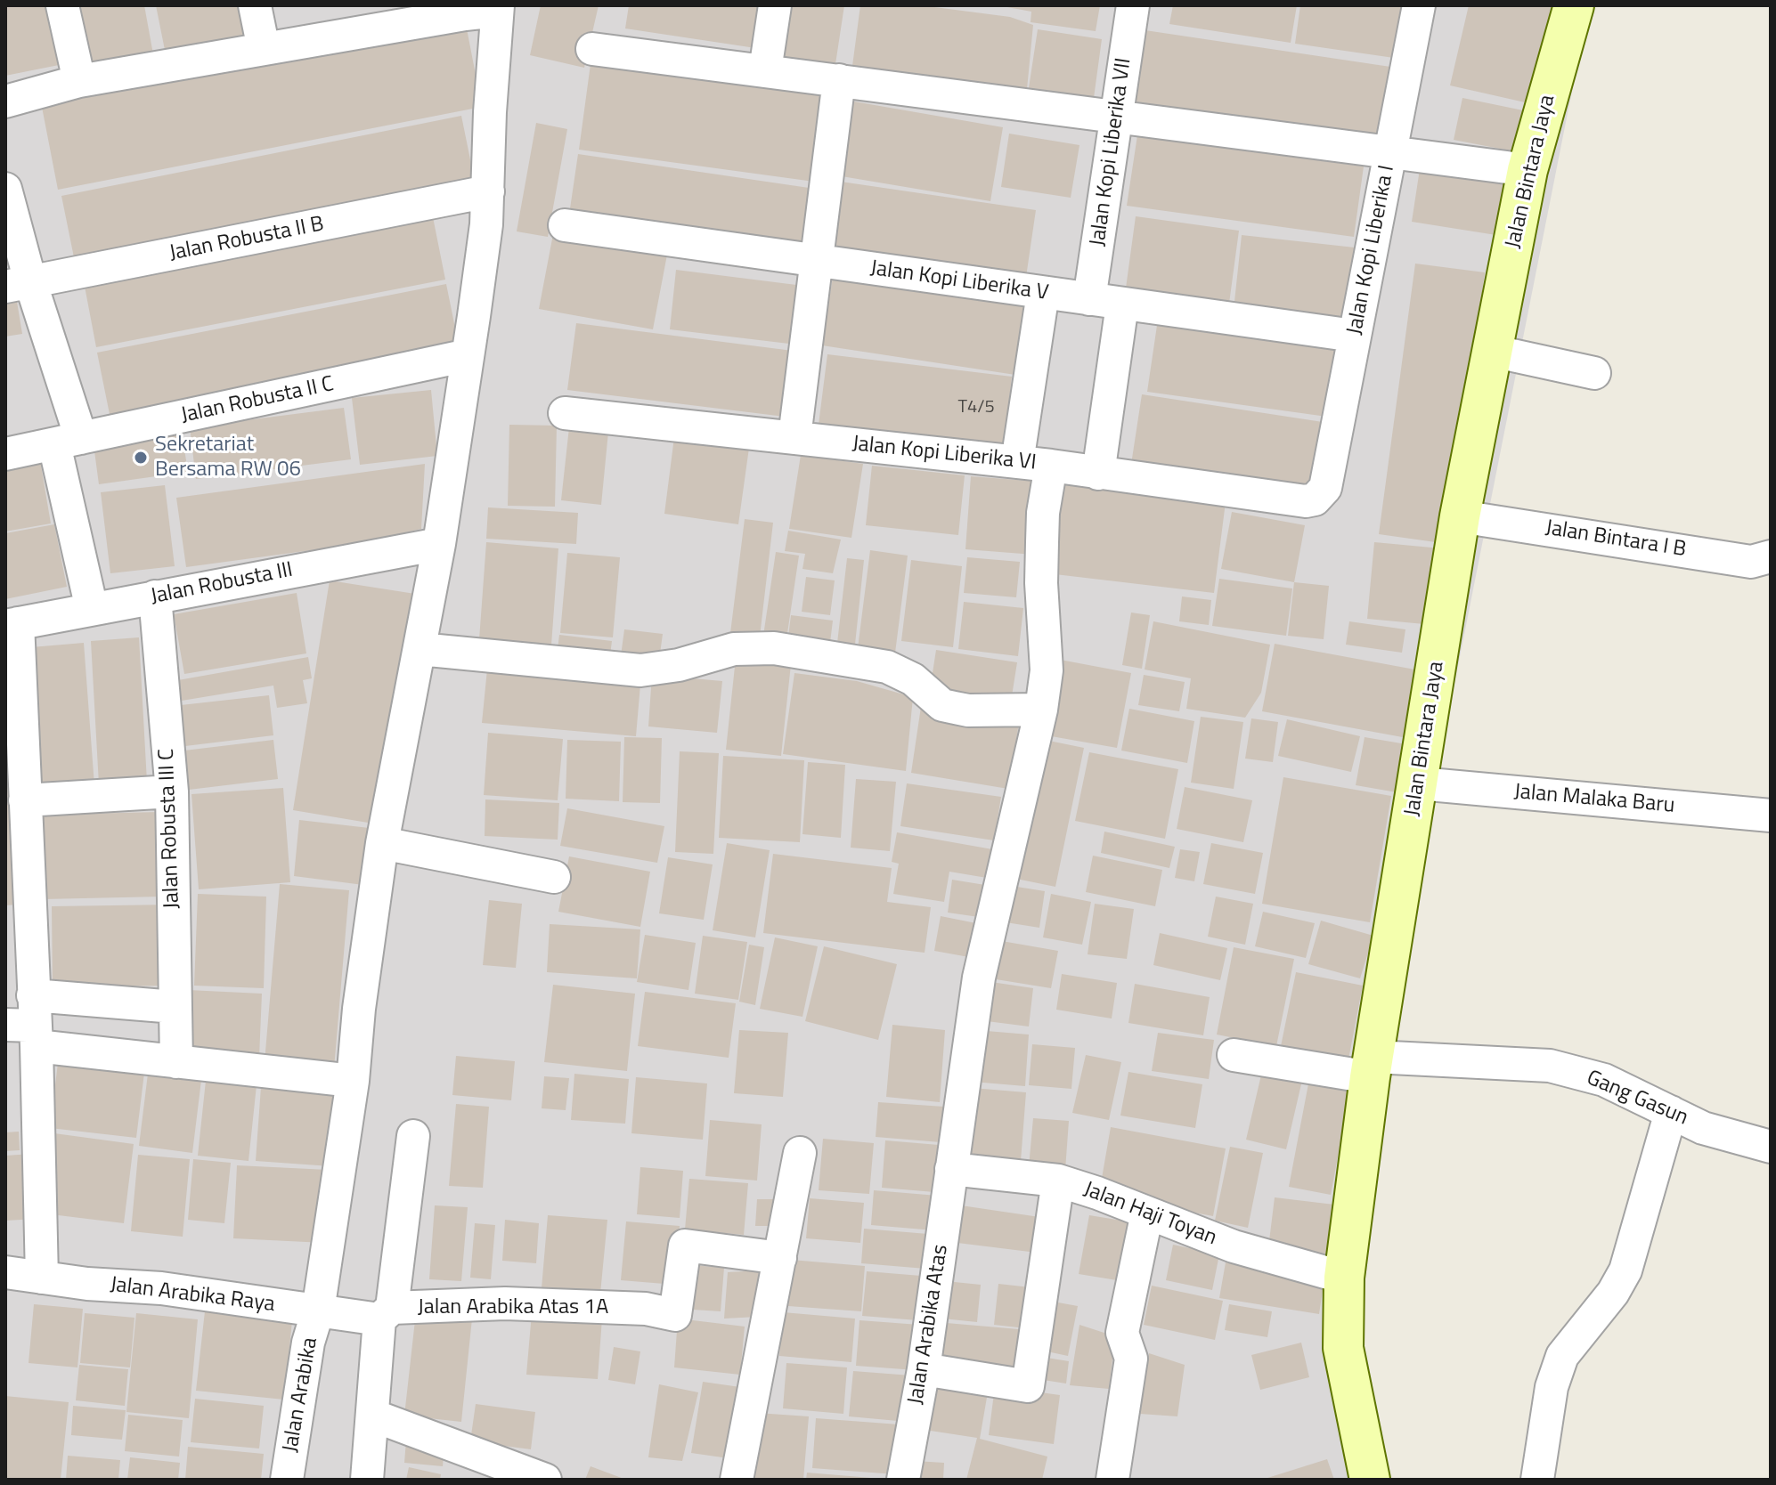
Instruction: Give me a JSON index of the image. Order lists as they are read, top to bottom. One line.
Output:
{"streets":{"street":["Jalan Kopi Liberika VII","Jalan Bintara Jaya","Jalan Robusta II B","Jalan Kopi Liberika I","Jalan Kopi Liberika V","Jalan Robusta II C","Jalan Kopi Liberika VI","Jalan Bintara I B","Jalan Robusta III","Jalan Malaka Baru","Jalan Robusta III C","Gang Gasun","Jalan Haji Toyan","Jalan Arabika Raya","Jalan Arabika Atas 1A","Jalan Arabika Atas","Jalan Arabika"]},"crossings":[["Jalan Kopi Liberika VII","Jalan Kopi Liberika V"],["Jalan Bintara Jaya","Jalan Bintara I B"],["Jalan Bintara Jaya","Jalan Malaka Baru"],["Jalan Bintara Jaya","Gang Gasun"],["Jalan Bintara Jaya","Jalan Haji Toyan"],["Jalan Robusta II B","Jalan Arabika"],["Jalan Kopi Liberika I","Jalan Kopi Liberika V"],["Jalan Kopi Liberika I","Jalan Kopi Liberika VI"],["Jalan Robusta II C","Jalan Arabika"],["Jalan Kopi Liberika VI","Jalan Arabika Atas"],["Jalan Robusta III","Jalan Robusta III C"],["Jalan Robusta III","Jalan Arabika"],["Jalan Haji Toyan","Jalan Arabika Atas"],["Jalan Arabika Raya","Jalan Arabika Atas 1A"],["Jalan Arabika Raya","Jalan Arabika"]],"places":["Sekretariat Bersama RW 06"],"house_numbers":["T4/5"]}
